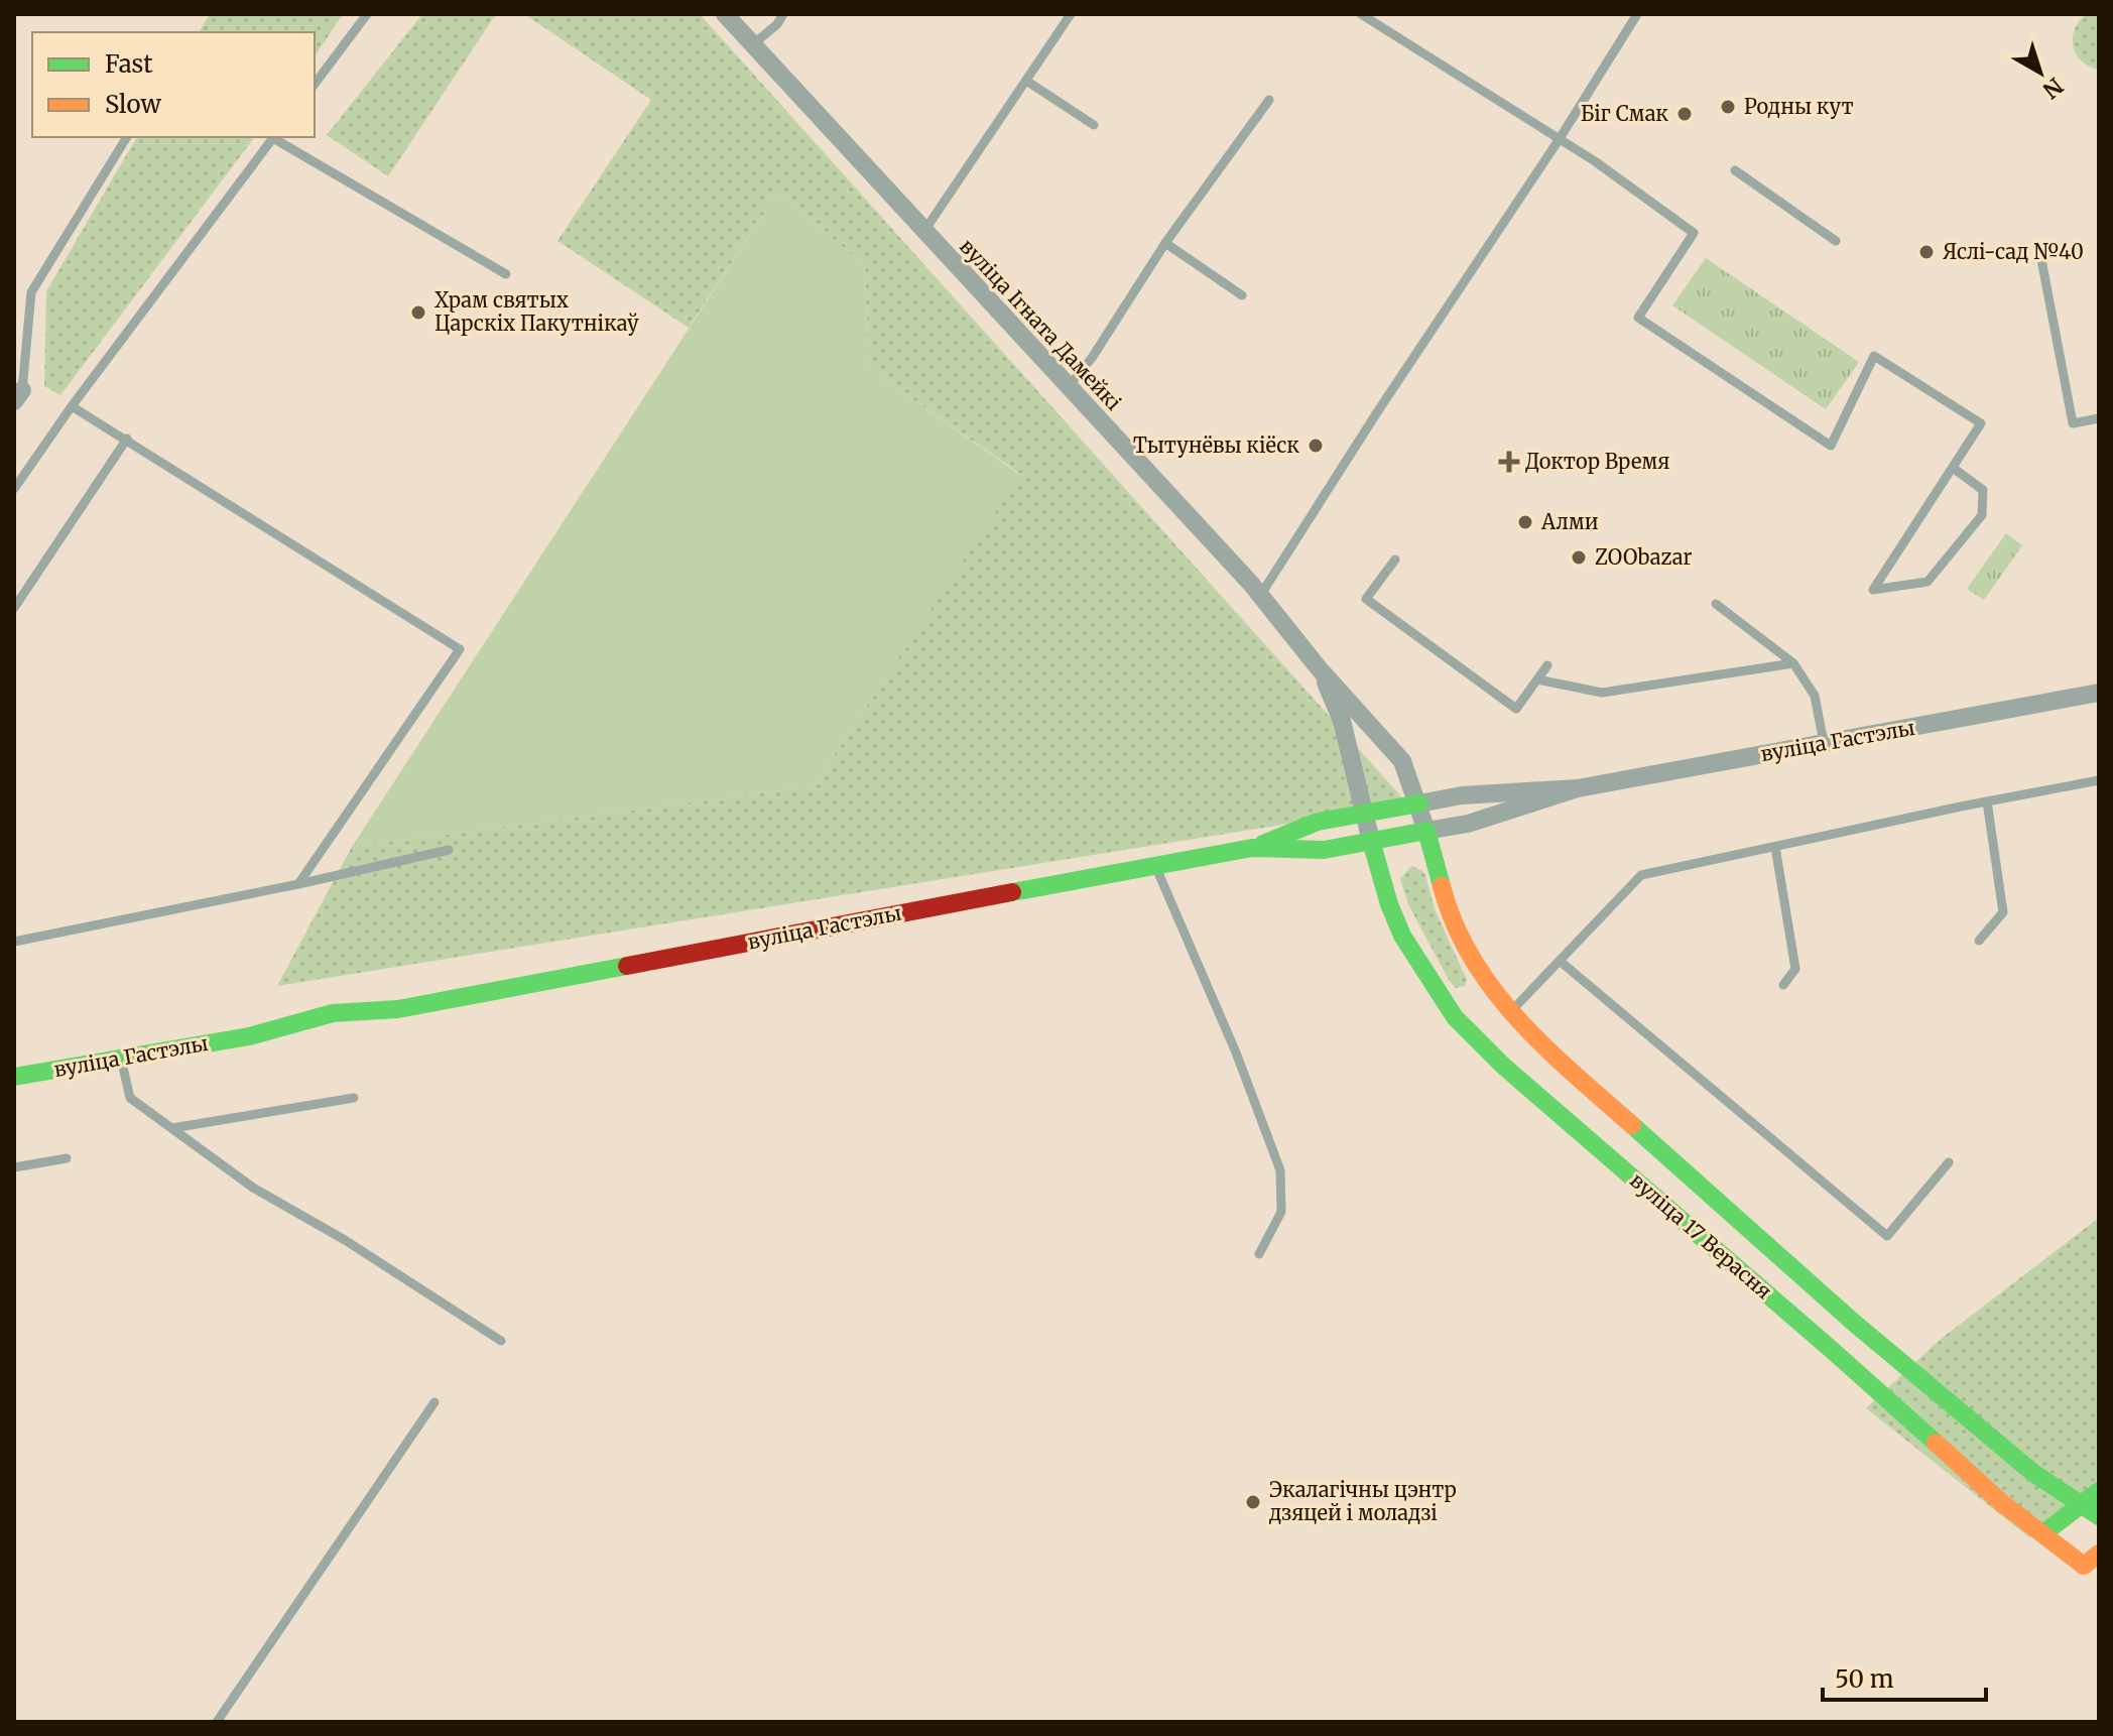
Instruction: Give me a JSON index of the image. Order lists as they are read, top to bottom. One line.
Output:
{"streets":{"main road":["вуліца Гастэлы","вуліца 17 Верасня"],"street":["вуліца Ігната Дамейкі"]},"crossings":[["вуліца Ігната Дамейкі","вуліца Гастэлы"],["вуліца Ігната Дамейкі","вуліца 17 Верасня"],["вуліца Гастэлы","вуліца 17 Верасня"]],"places":{"other":["Родны кут","Біг Смак","Яслі-сад №40","Храм святых Царскіх Пакутнікаў","Тытунёвы кіёск","Алми","ZOObazar","Экалагічны цэнтр дзяцей і моладзі"],"health":["Доктор Время"]},"legend":["Fast","Slow"],"scale_bar":"50 m","north":"bottom right"}
